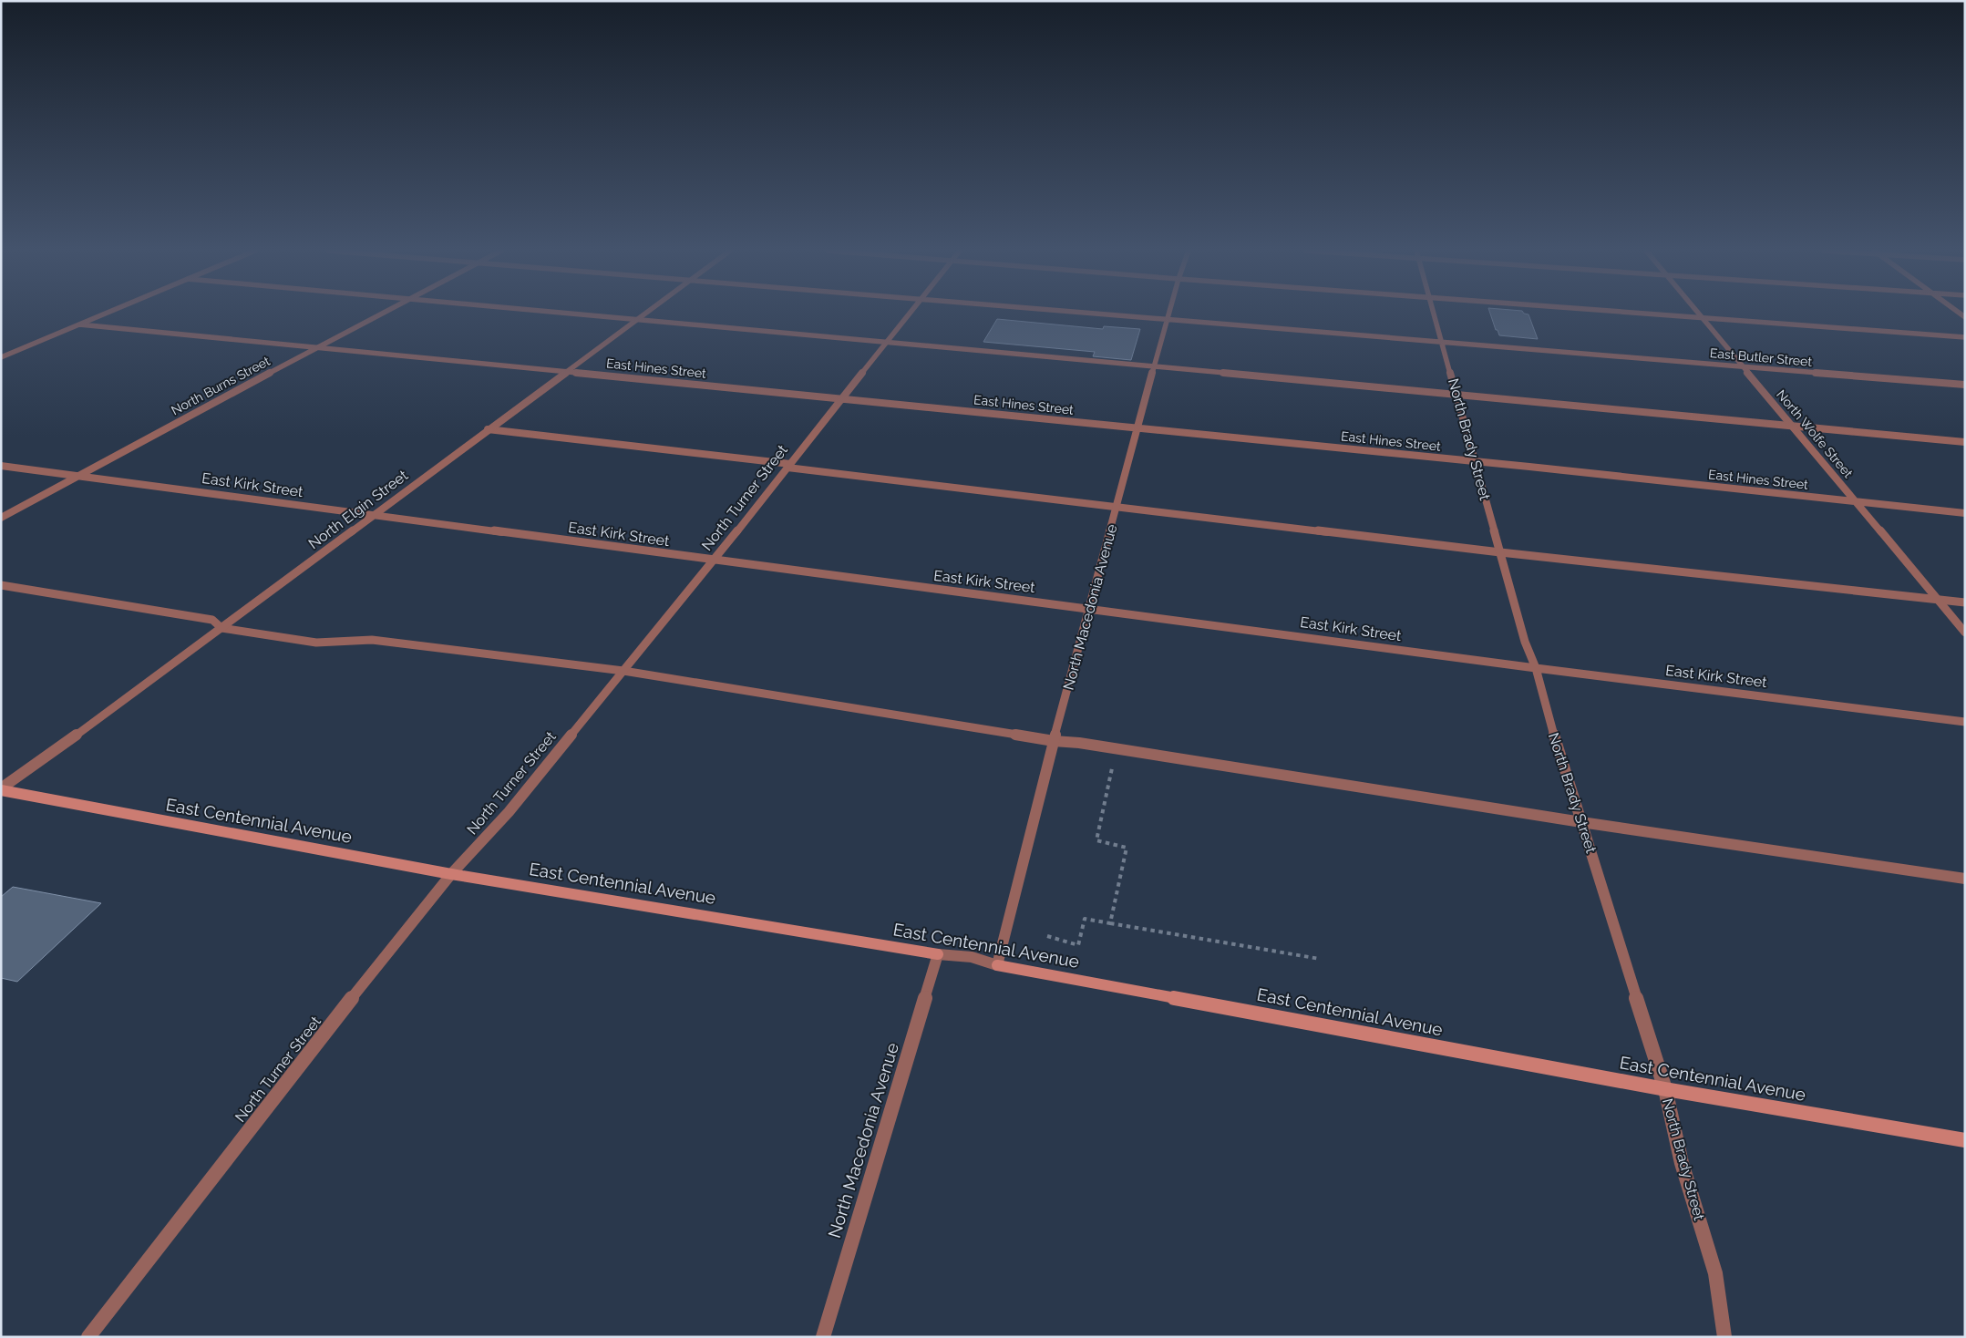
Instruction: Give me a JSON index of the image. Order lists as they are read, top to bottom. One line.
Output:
{"streets":{"street":["East Butler Street","East Hines Street","North Burns Street","North Wolfe Street","North Brady Street","East Kirk Street","North Turner Street","North Elgin Street","North Macedonia Avenue","East Centennial Avenue"]},"crossings":[["East Butler Street","North Wolfe Street"],["East Butler Street","North Brady Street"],["East Butler Street","North Macedonia Avenue"],["East Hines Street","North Burns Street"],["East Hines Street","North Wolfe Street"],["East Hines Street","North Brady Street"],["East Hines Street","North Turner Street"],["East Hines Street","North Elgin Street"],["East Hines Street","North Macedonia Avenue"],["North Burns Street","East Kirk Street"],["North Brady Street","East Kirk Street"],["North Brady Street","East Centennial Avenue"],["East Kirk Street","North Turner Street"],["East Kirk Street","North Elgin Street"],["East Kirk Street","North Macedonia Avenue"],["North Turner Street","East Centennial Avenue"],["North Elgin Street","East Centennial Avenue"],["North Macedonia Avenue","East Centennial Avenue"]]}
